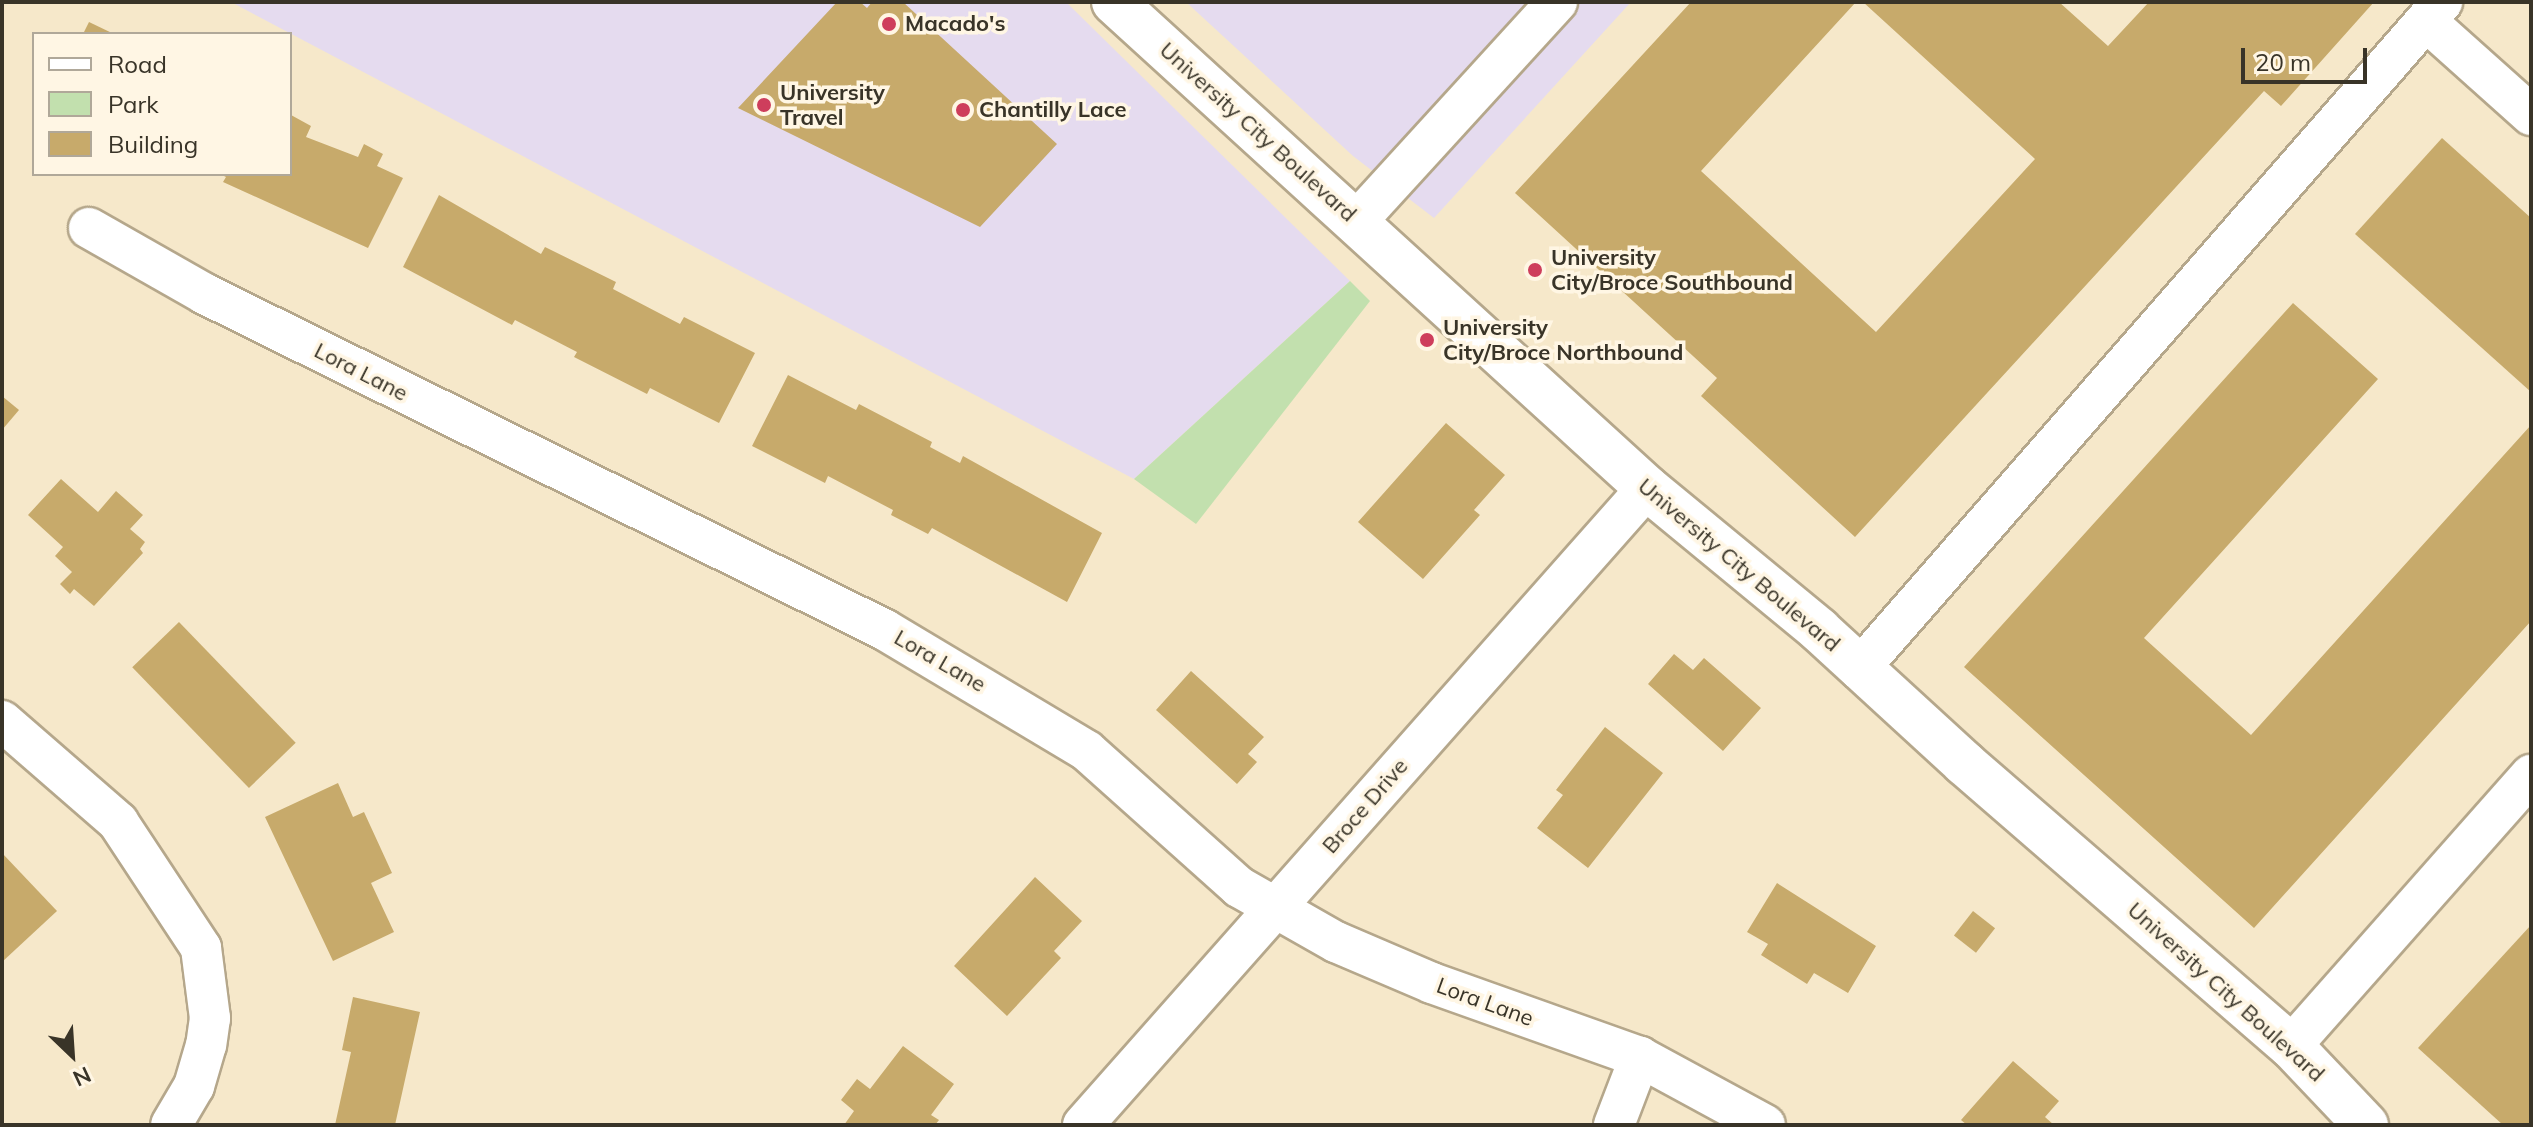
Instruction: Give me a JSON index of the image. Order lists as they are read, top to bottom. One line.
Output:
{"streets":{"main road":["University City Boulevard"],"street":["Lora Lane","Broce Drive"]},"crossings":[["University City Boulevard","Broce Drive"],["Lora Lane","Broce Drive"]],"places":["Macado's","University Travel","Chantilly Lace","University City/Broce Southbound","University City/Broce Northbound"],"legend":["Road","Park","Building"],"scale_bar":"20 m","north":"bottom right"}
